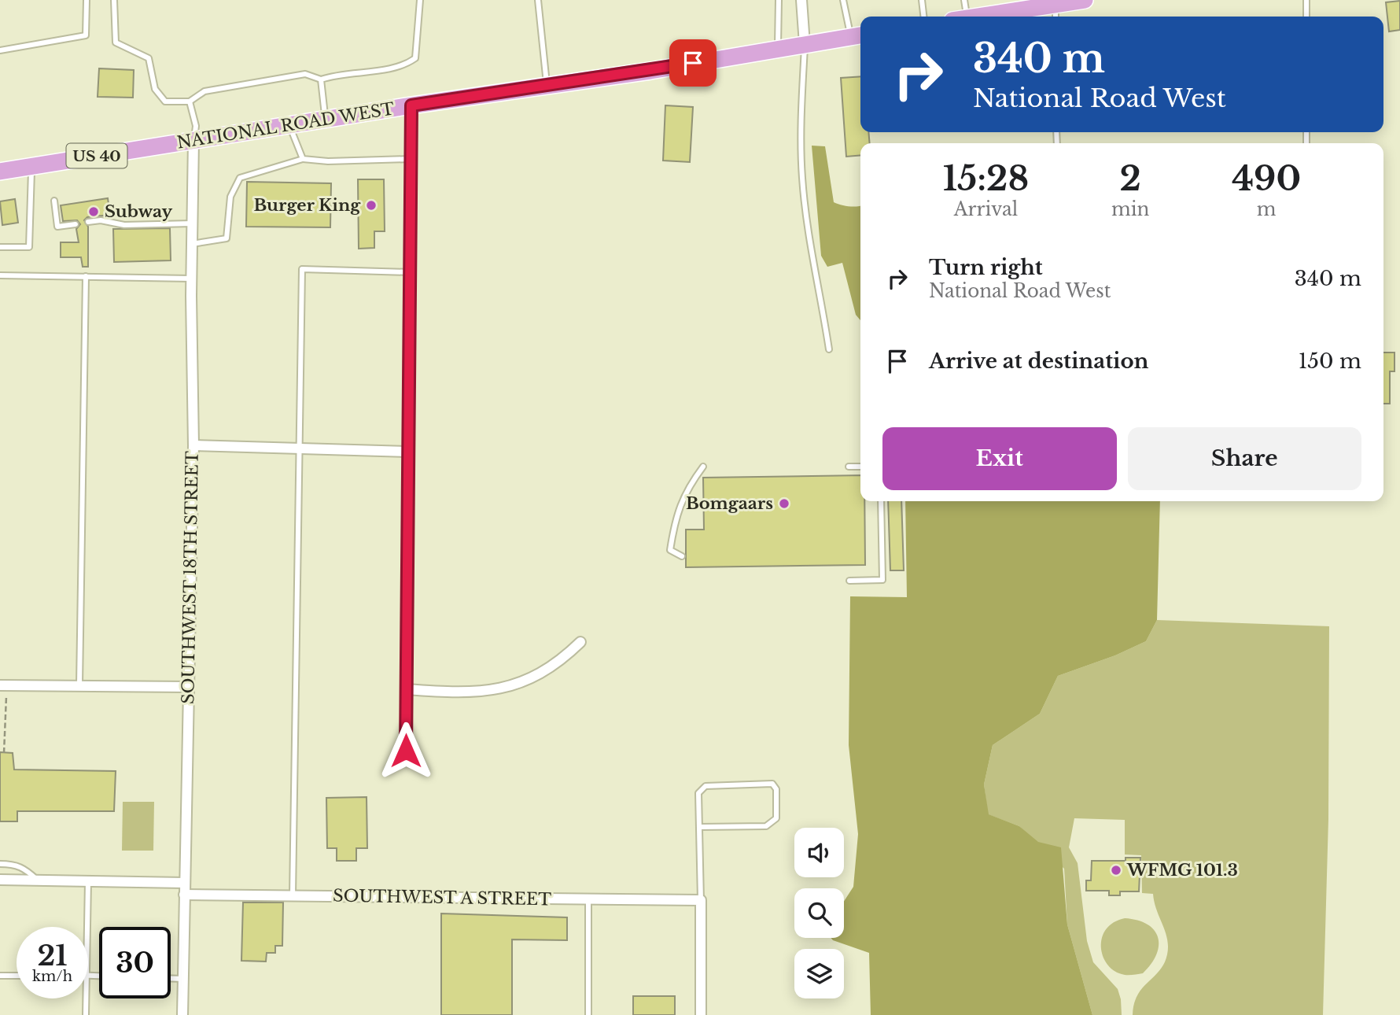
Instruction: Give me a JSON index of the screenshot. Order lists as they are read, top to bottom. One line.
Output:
{"streets":{"main road":["NATIONAL ROAD WEST","US 40"],"street":["SOUTHWEST 18TH STREET","SOUTHWEST A STREET"]},"crossings":[["NATIONAL ROAD WEST","SOUTHWEST 18TH STREET"],["SOUTHWEST 18TH STREET","SOUTHWEST A STREET"]],"places":["Burger King","Subway","Bomgaars","WFMG 101.3"],"page":{"turn":["340 m","National Road West"],"eta":["15:28","Arrival","2","min","490","m"],"list":[{"name":"Turn right","note":"National Road West","value":"340 m"},{"name":"Arrive at destination","value":"150 m"}],"buttons":["Exit","Share"],"speed":"21 km/h","limit":"30"}}
